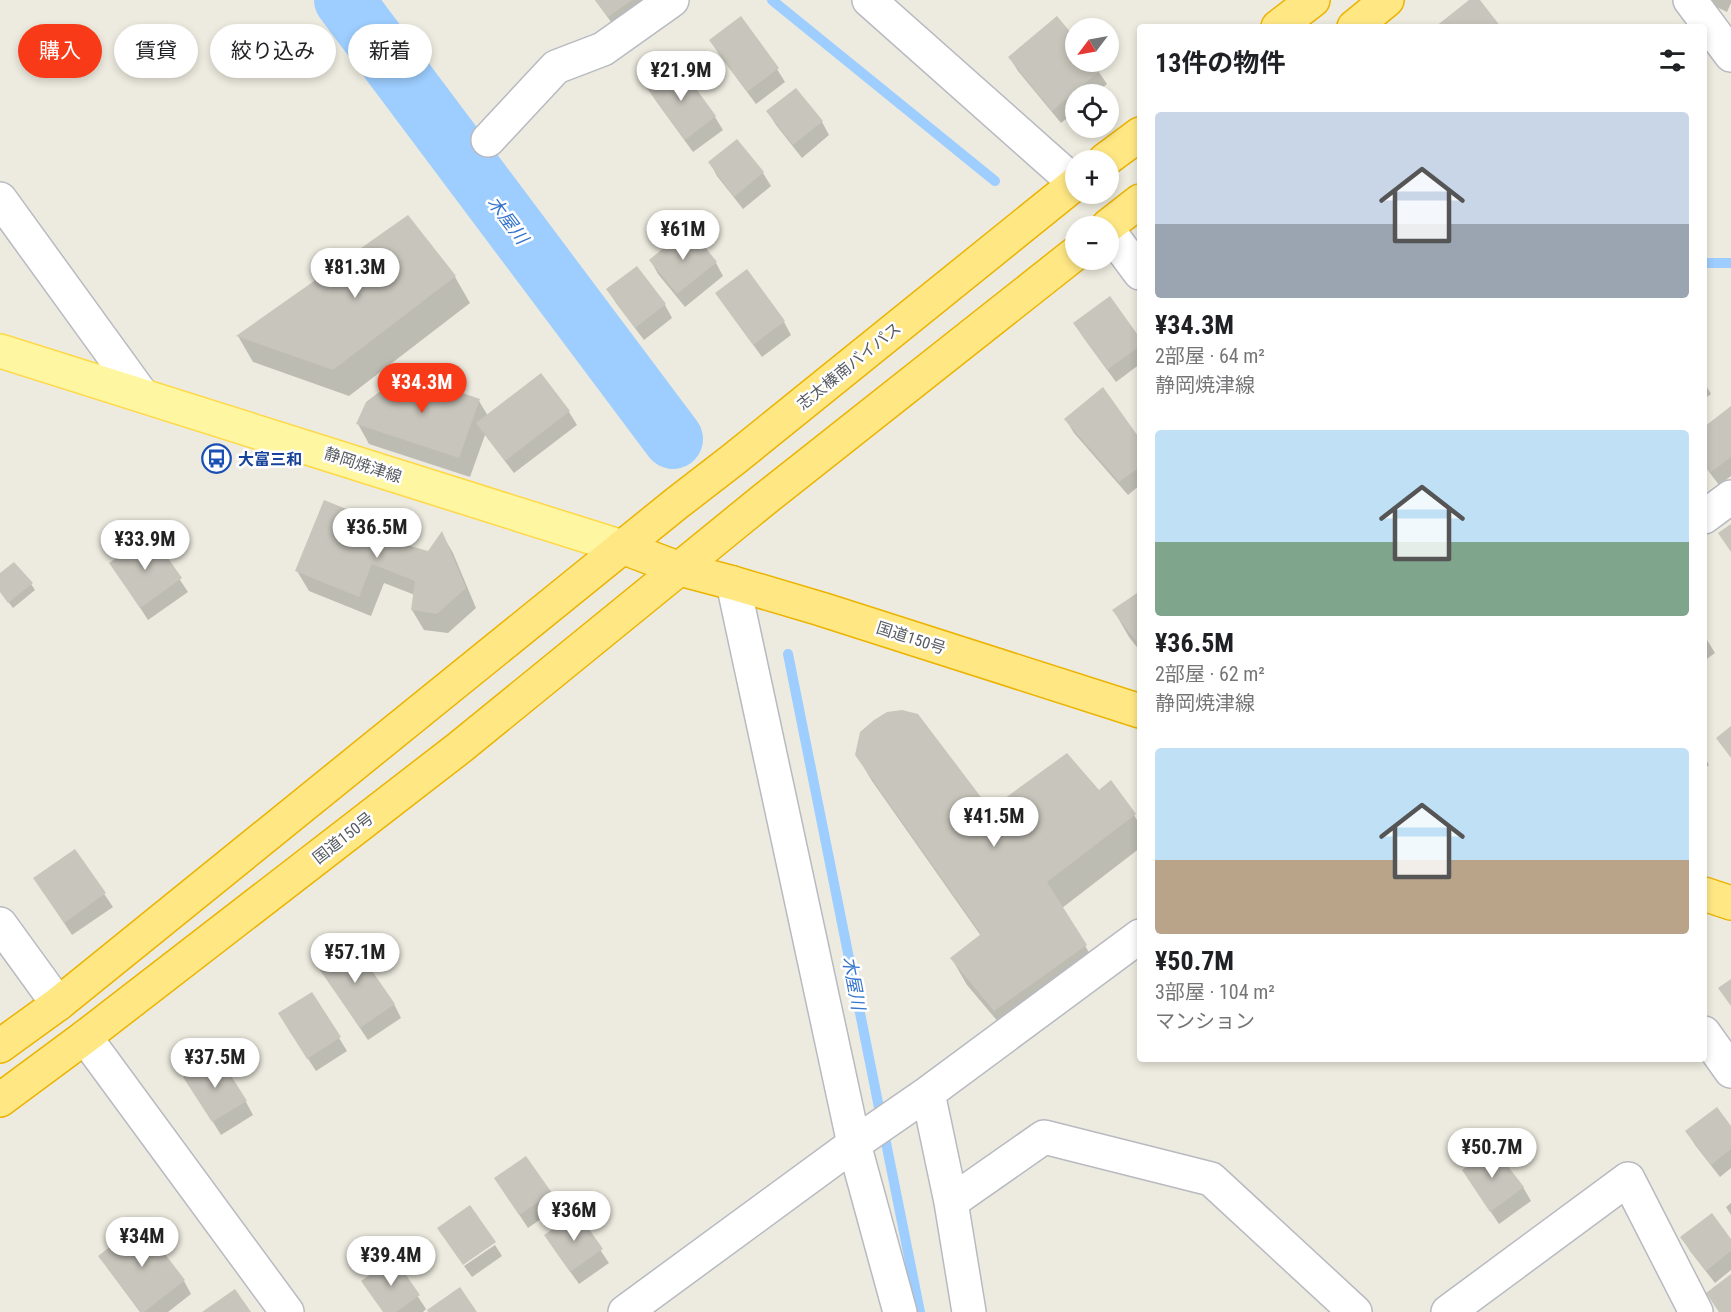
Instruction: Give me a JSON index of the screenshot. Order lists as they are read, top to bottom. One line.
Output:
{"streets":{"highway":["志太榛南バイパス","国道150号"],"main road":["静岡焼津線"]},"crossings":[["志太榛南バイパス","静岡焼津線"],["志太榛南バイパス","国道150号"],["静岡焼津線","国道150号"]],"water":["木屋川"],"places":{"bus stop":["大富三和"]},"north":"bottom left","page":{"map_buttons":["+","−"],"chip":["購入","賃貸","絞り込み","新着"],"heading":"13件の物件","price":["¥21.9M","¥61M","¥81.3M","¥34.3M","¥36.5M","¥33.9M","¥41.5M","¥57.1M","¥37.5M","¥50.7M","¥36M","¥34M","¥39.4M"],"list":[{"name":"¥34.3M","note":"2部屋 · 64 m² · 静岡焼津線"},{"name":"¥36.5M","note":"2部屋 · 62 m² · 静岡焼津線"},{"name":"¥50.7M","note":"3部屋 · 104 m² · マンション"}]}}
